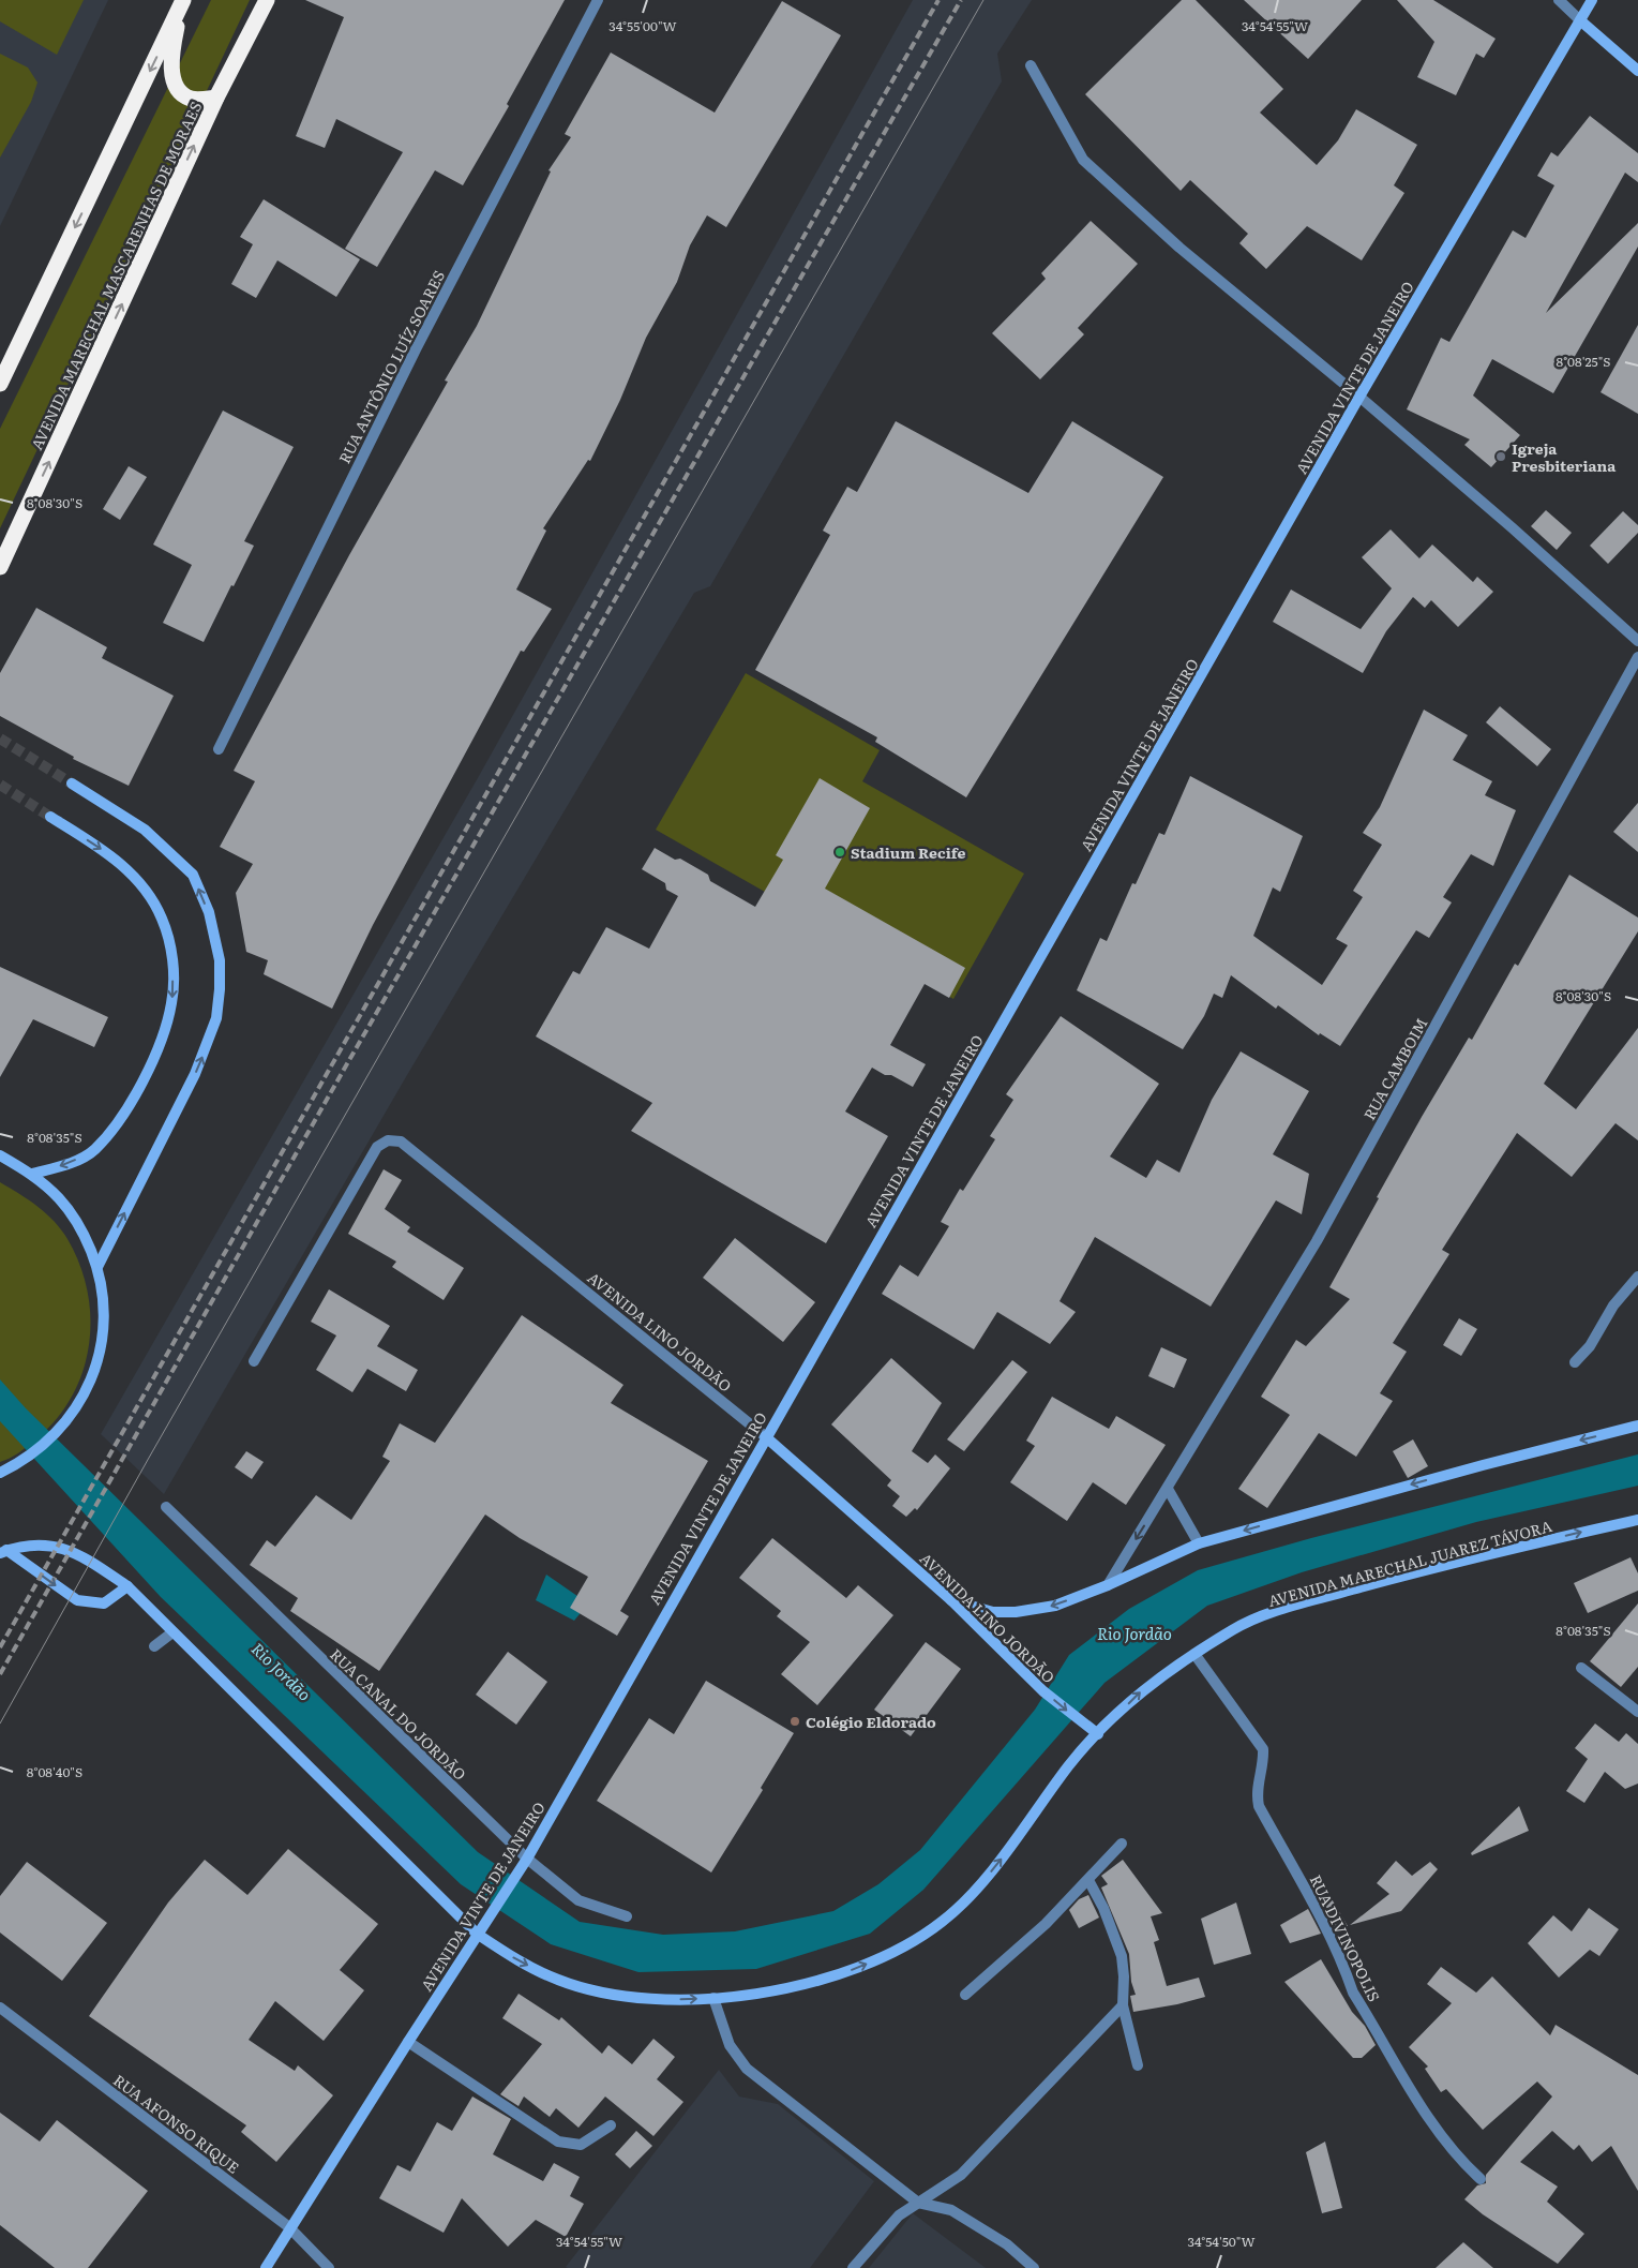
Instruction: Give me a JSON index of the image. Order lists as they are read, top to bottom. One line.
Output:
{"streets":{"highway":["AVENIDA MARECHAL MASCARENHAS DE MORAES"],"main road":["AVENIDA VINTE DE JANEIRO","AVENIDA LINO JORDÃO","AVENIDA MARECHAL JUAREZ TÁVORA"],"street":["RUA ANTÔNIO LUÍZ SOARES","RUA CAMBOIM","RUA CANAL DO JORDÃO","RUA DIVINOPOLIS","RUA AFONSO RIQUE"]},"crossings":[["AVENIDA VINTE DE JANEIRO","AVENIDA LINO JORDÃO"],["AVENIDA VINTE DE JANEIRO","AVENIDA MARECHAL JUAREZ TÁVORA"],["AVENIDA VINTE DE JANEIRO","RUA CANAL DO JORDÃO"],["AVENIDA VINTE DE JANEIRO","RUA AFONSO RIQUE"],["AVENIDA LINO JORDÃO","AVENIDA MARECHAL JUAREZ TÁVORA"],["AVENIDA MARECHAL JUAREZ TÁVORA","RUA DIVINOPOLIS"]],"water":["Rio Jordão"],"places":["Igreja Presbiteriana","Stadium Recife","Colégio Eldorado"],"coordinates":["34°55'00\"W","34°54'55\"W","8°08'25\"S","8°08'30\"S","8°08'35\"S","8°08'40\"S","34°54'50\"W"]}
